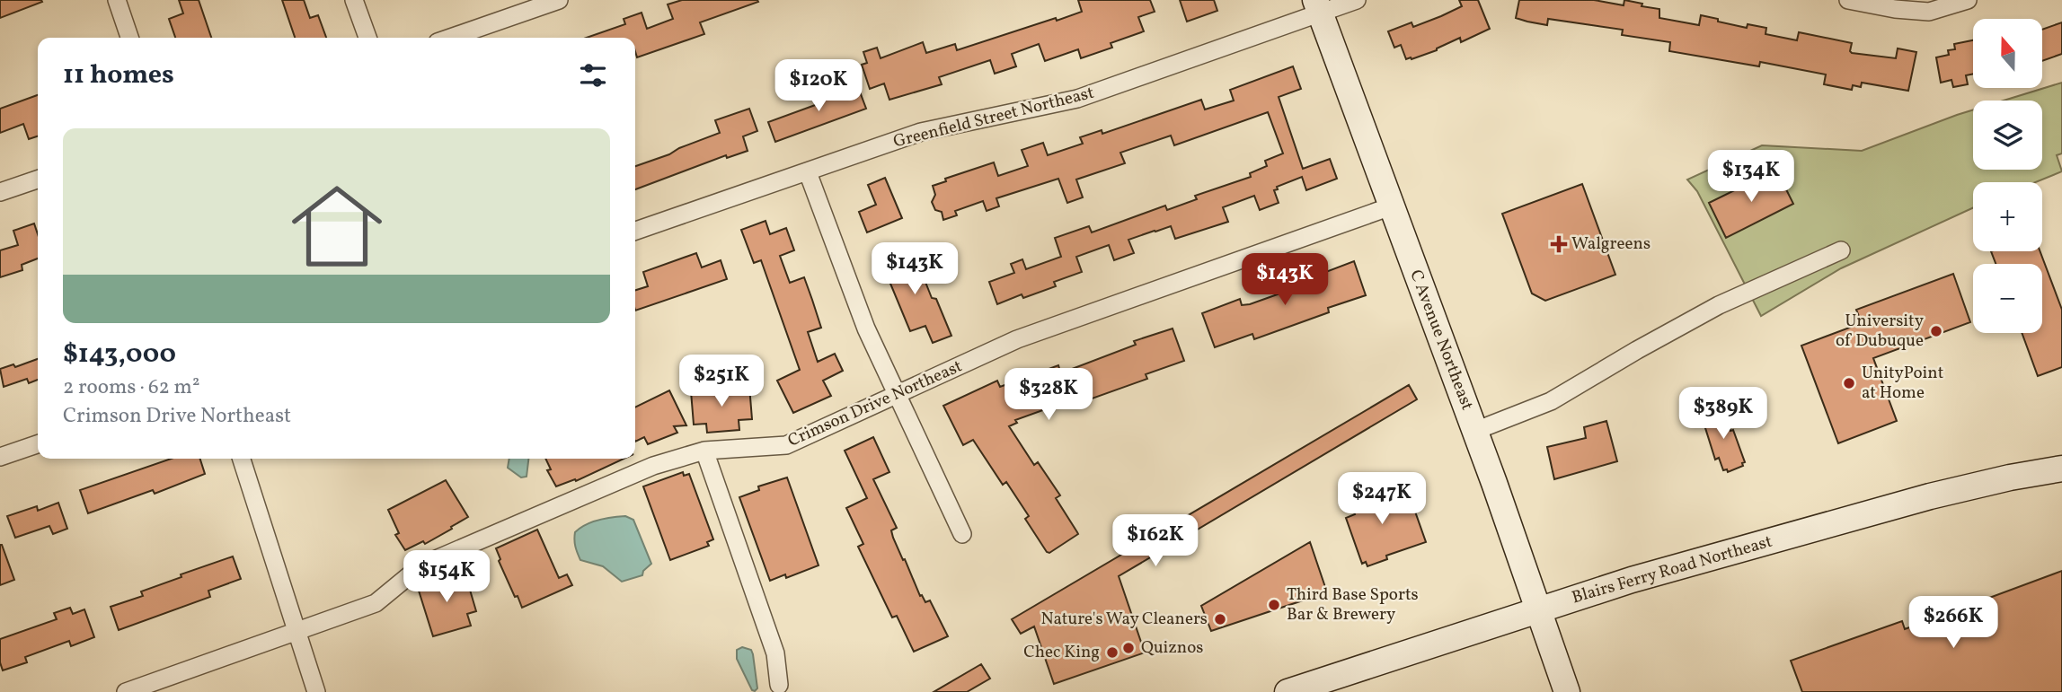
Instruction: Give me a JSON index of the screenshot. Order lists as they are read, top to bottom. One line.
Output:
{"streets":{"main road":["C Avenue Northeast","Blairs Ferry Road Northeast"],"street":["Greenfield Street Northeast","Crimson Drive Northeast"]},"crossings":[["Greenfield Street Northeast","C Avenue Northeast"],["C Avenue Northeast","Crimson Drive Northeast"],["C Avenue Northeast","Blairs Ferry Road Northeast"]],"places":{"health":["Walgreens"],"other":["University of Dubuque","UnityPoint at Home","Third Base Sports Bar & Brewery","Nature's Way Cleaners","Quiznos","Chec King"]},"north":"top","page":{"map_buttons":["+","−"],"heading":"11 homes","price":["$120K","$134K","$143K","$143K","$251K","$328K","$389K","$247K","$162K","$154K","$266K"],"list":[{"name":"$143,000","note":"2 rooms · 62 m² · Crimson Drive Northeast"}]}}
